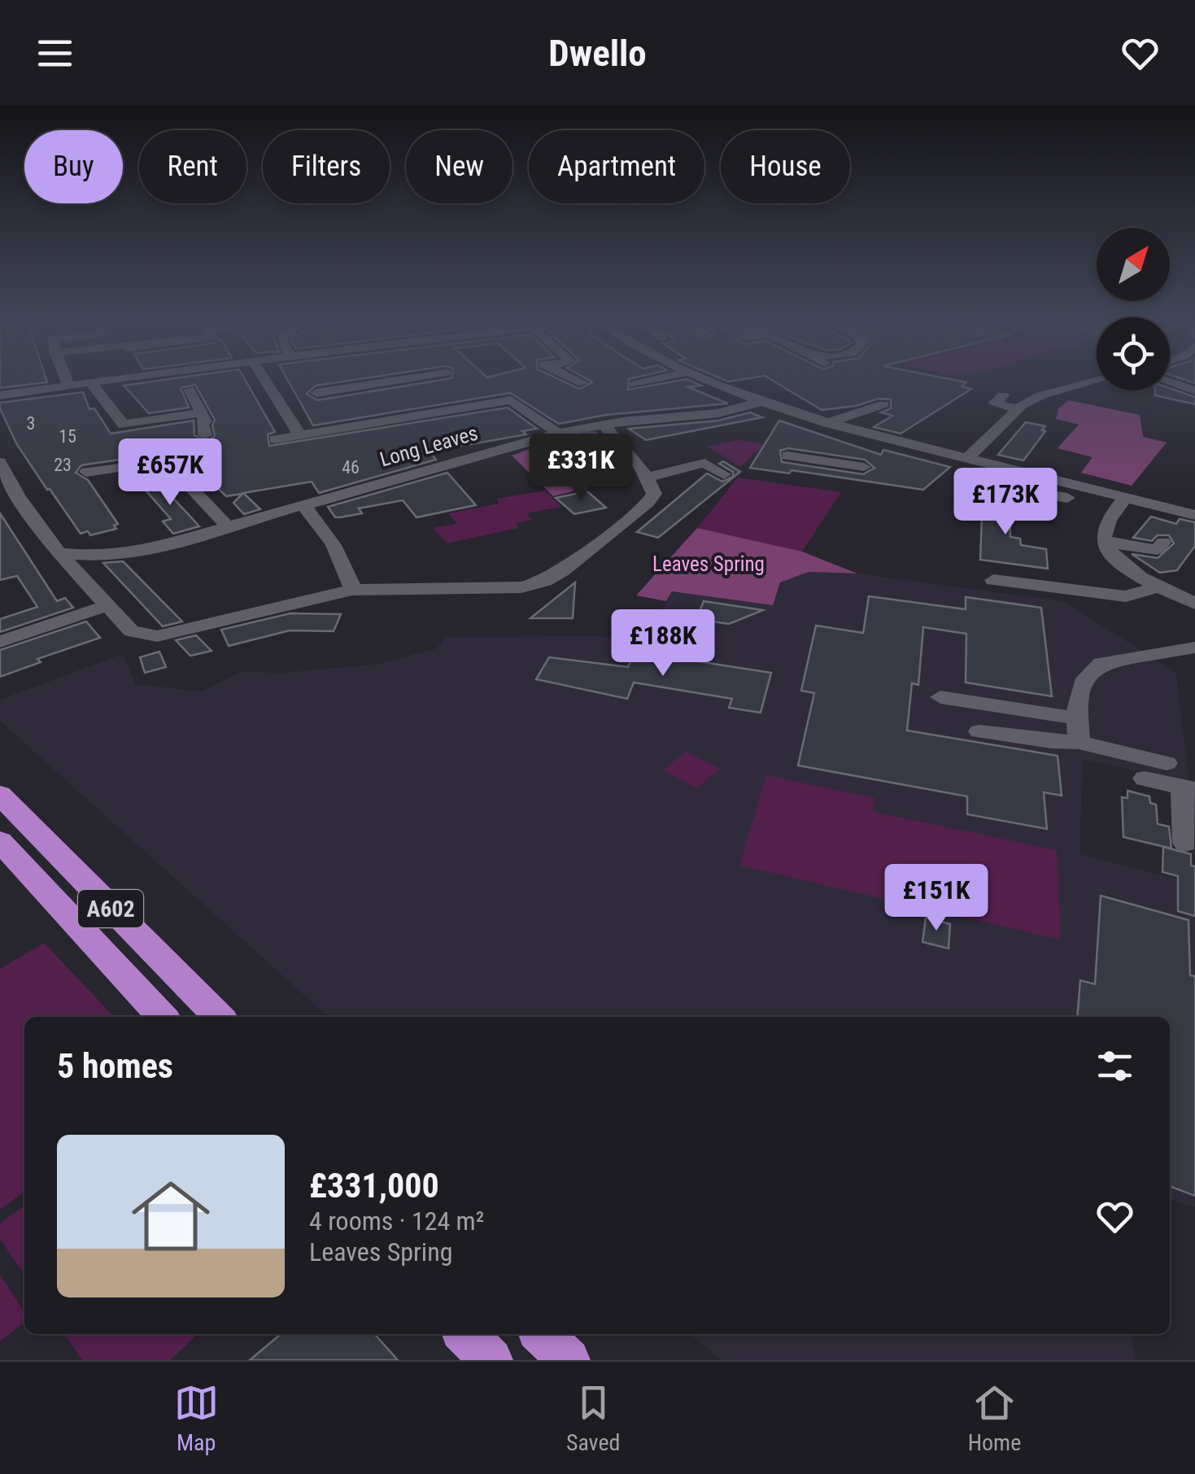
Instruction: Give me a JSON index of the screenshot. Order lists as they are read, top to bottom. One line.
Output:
{"streets":{"highway":["A602"],"street":["Long Leaves"]},"parks":["Leaves Spring"],"house_numbers":["3","15","23","46"],"north":"top right","page":{"header":"Dwello","chip":["Buy","Rent","Filters","New","Apartment","House"],"price":["£331K","£657K","£173K","£188K","£151K"],"heading":"5 homes","list":[{"name":"£331,000","note":"4 rooms · 124 m² · Leaves Spring"}],"tabs":["Map","Saved","Home"]}}
